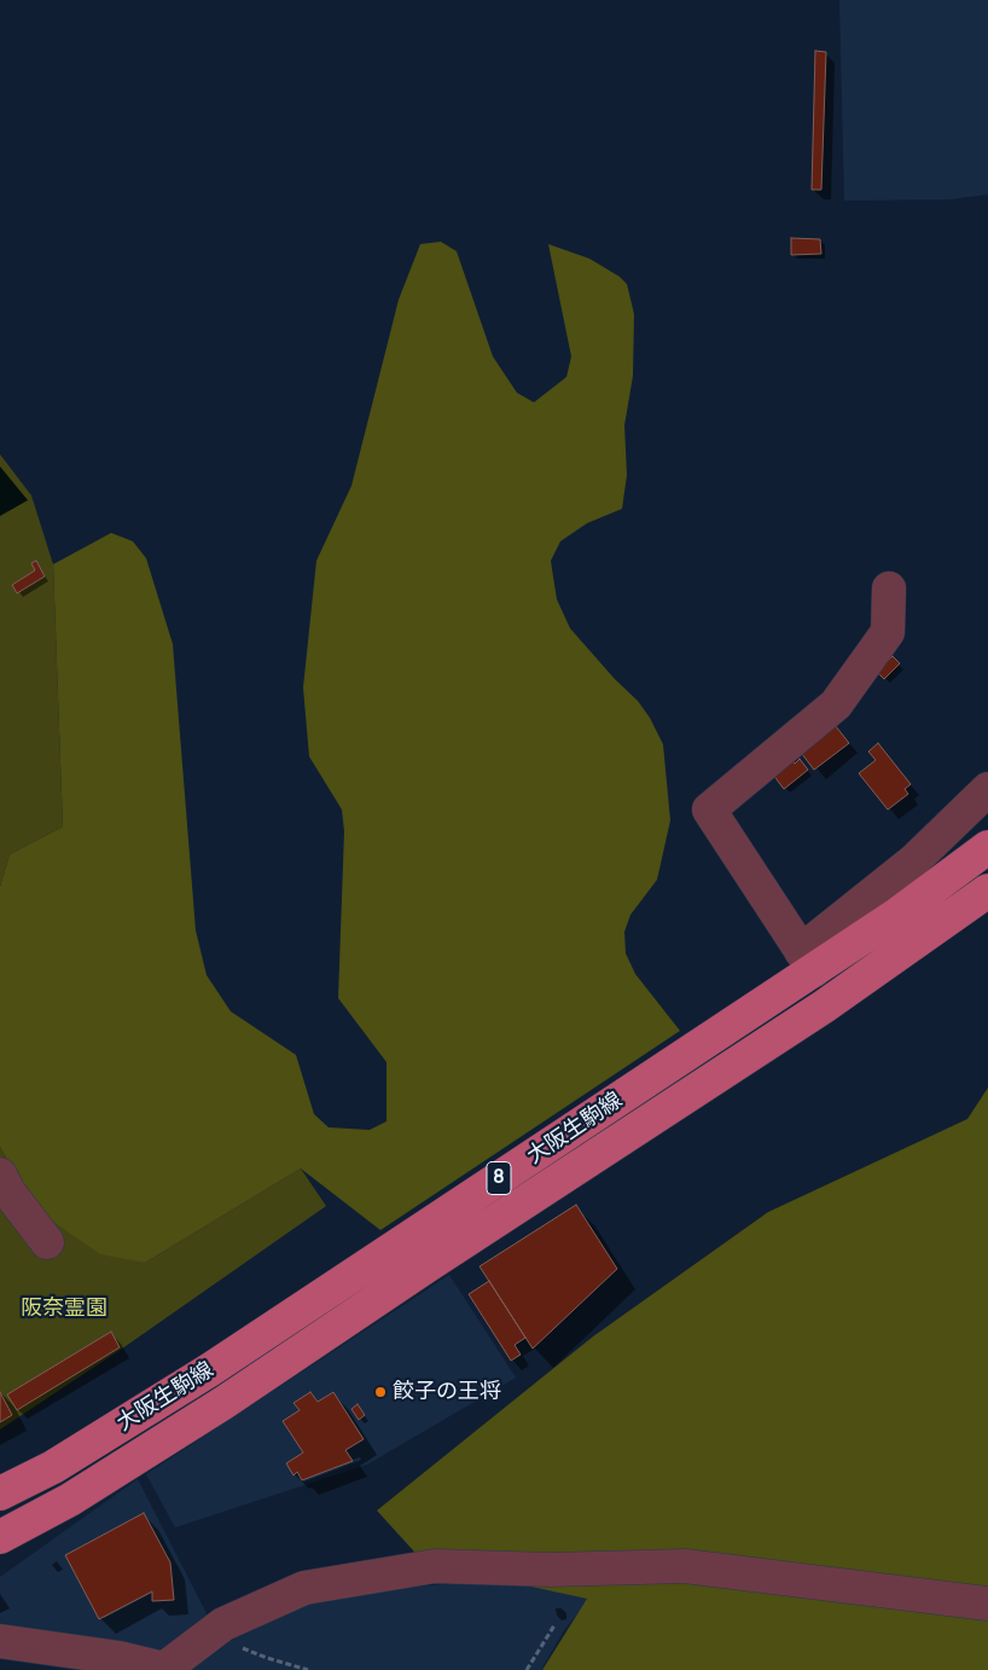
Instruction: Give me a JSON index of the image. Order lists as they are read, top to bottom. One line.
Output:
{"streets":{"main road":["大阪生駒線","8"]},"parks":["阪奈霊園"],"places":["餃子の王将"]}
